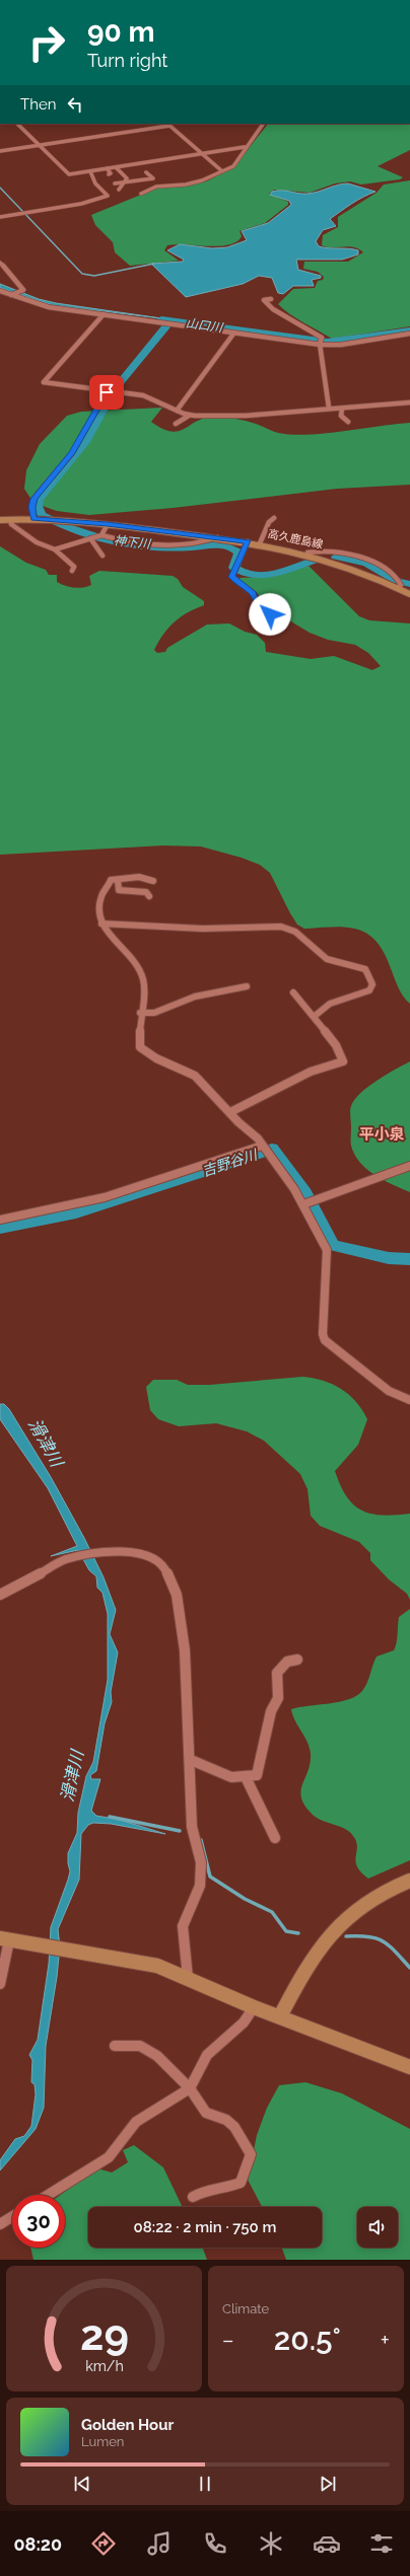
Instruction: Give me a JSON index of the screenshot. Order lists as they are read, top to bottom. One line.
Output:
{"streets":{"main road":["高久鹿島線"]},"districts":["平小泉"],"water":["山口川","神下川","吉野谷川","滑津川"],"page":{"turn":["90 m","Turn right"],"then":"Then","limit":"30","trip":"08:22 · 2 min · 750 m","tile":"Climate","heat":["−","20.5°","+"],"song":["Golden Hour","Lumen"],"tabs":"08:20","gauge":["29","km/h"]}}
